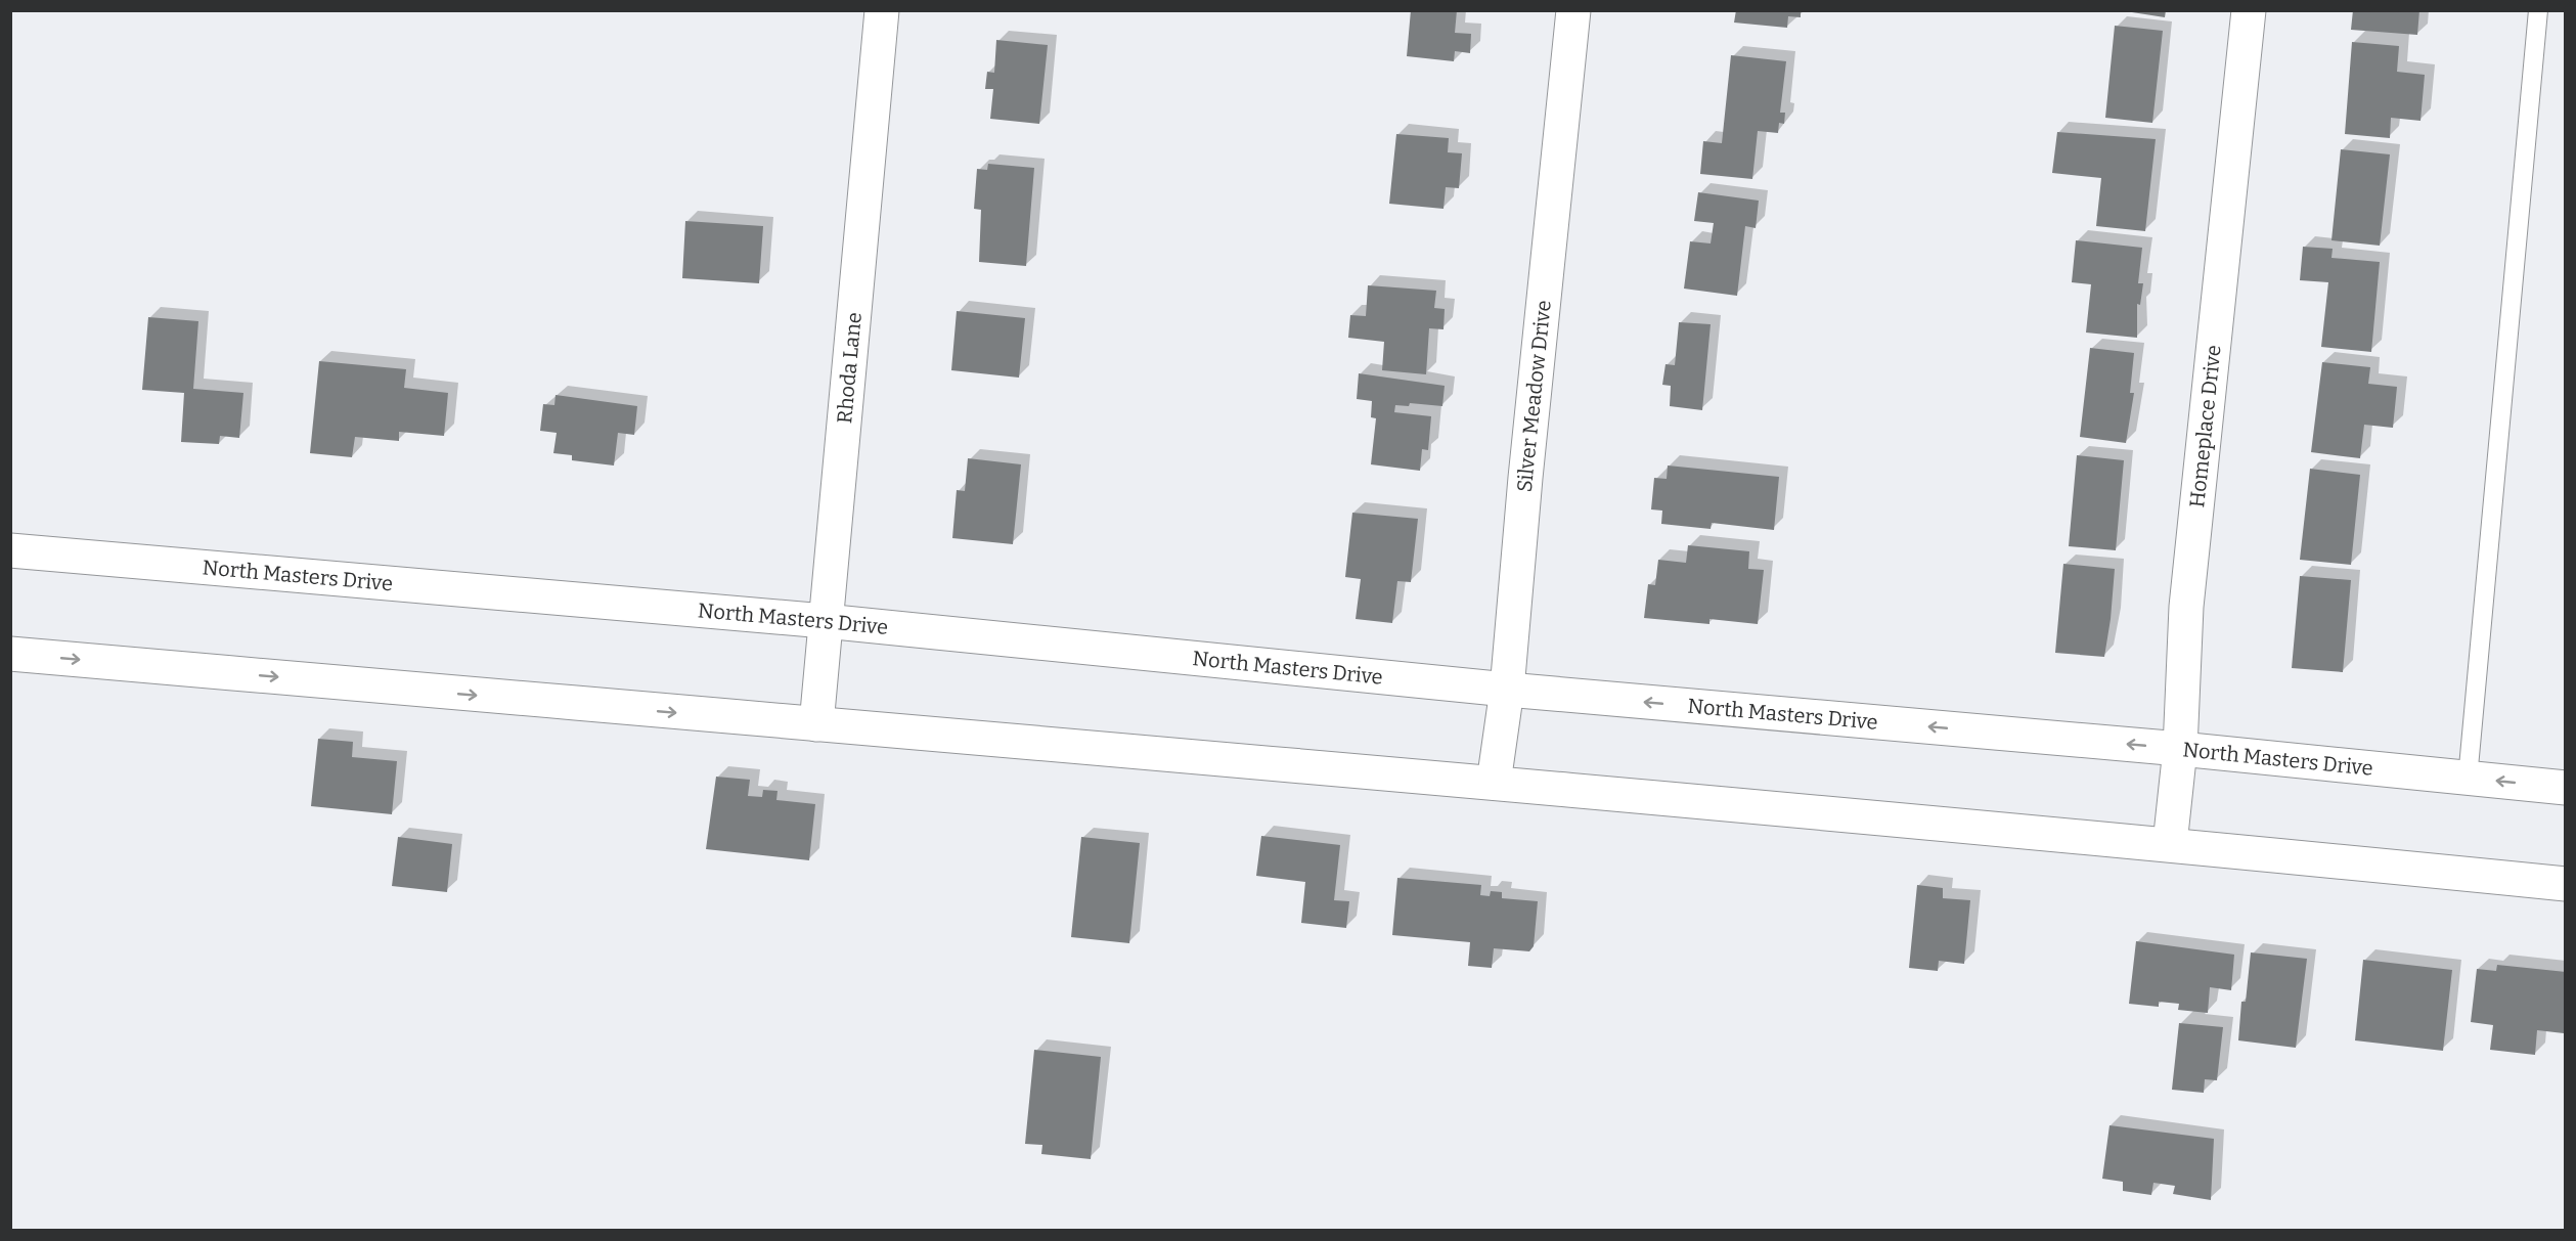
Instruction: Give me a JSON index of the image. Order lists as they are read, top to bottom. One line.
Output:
{"streets":{"main road":["Rhoda Lane","Silver Meadow Drive","Homeplace Drive","North Masters Drive"]},"crossings":[["Rhoda Lane","North Masters Drive"],["Silver Meadow Drive","North Masters Drive"],["Homeplace Drive","North Masters Drive"]]}
